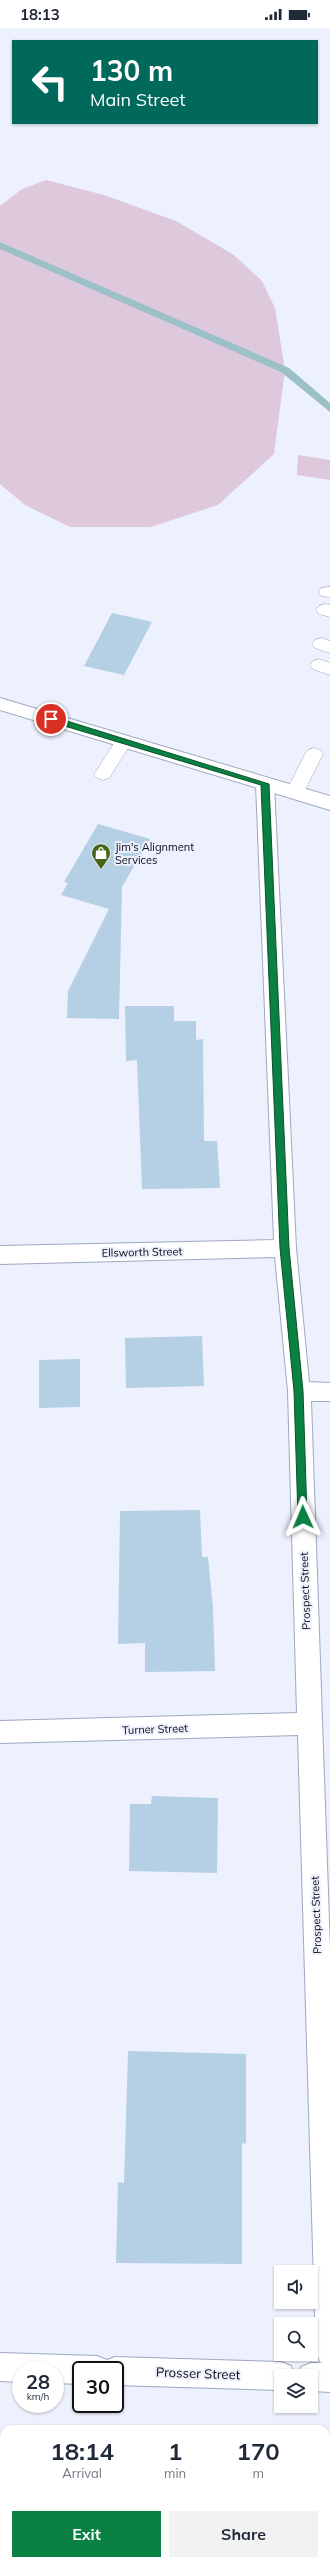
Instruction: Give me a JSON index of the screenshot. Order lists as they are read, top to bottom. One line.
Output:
{"streets":{"street":["Ellsworth Street","Prospect Street","Turner Street","Prosser Street"]},"crossings":[["Ellsworth Street","Prospect Street"],["Prospect Street","Turner Street"]],"places":{"shop":["Jim's Alignment Services"]},"page":{"status":"18:13","turn":["130 m","Main Street"],"speed":"28 km/h","limit":"30","eta":["18:14","Arrival","1","min","170","m"],"buttons":["Exit","Share"]}}
